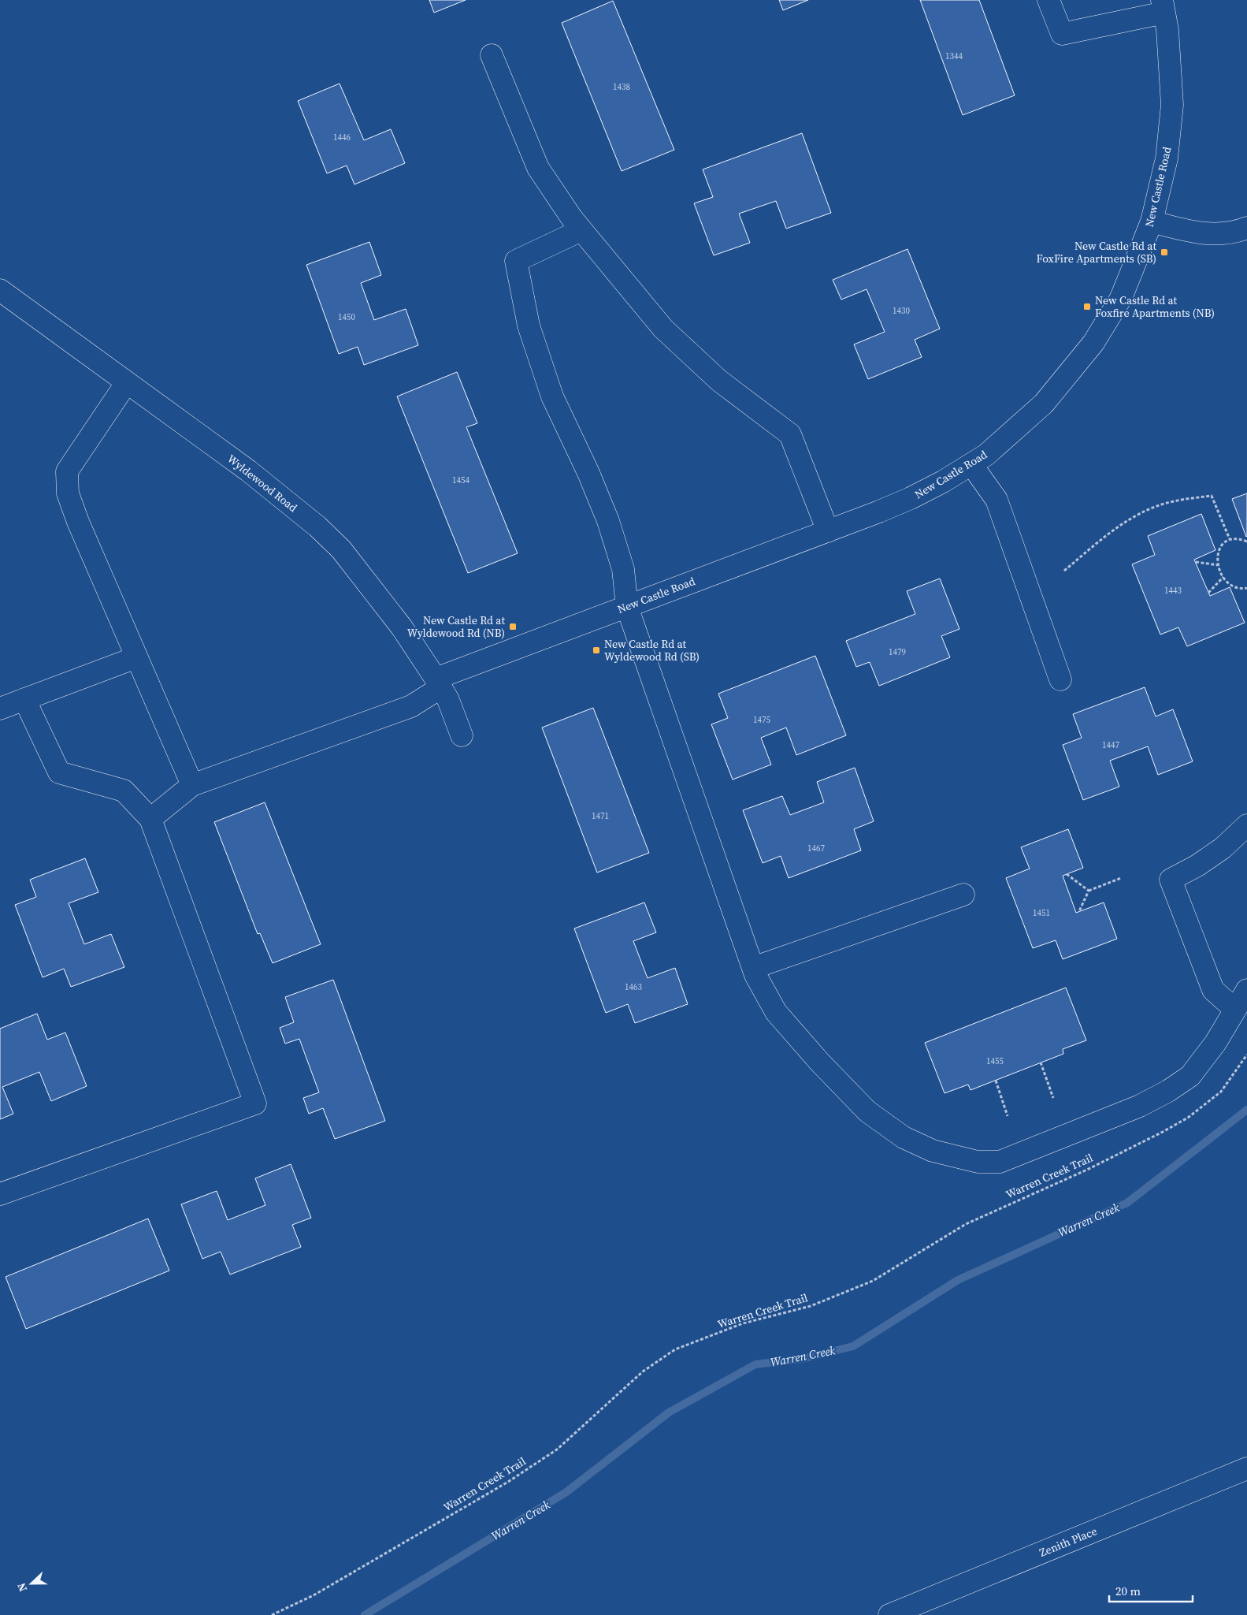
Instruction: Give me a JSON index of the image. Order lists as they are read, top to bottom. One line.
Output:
{"streets":{"street":["New Castle Road","Wyldewood Road","Zenith Place"],"path":["Warren Creek Trail"]},"crossings":[["New Castle Road","Wyldewood Road"]],"water":["Warren Creek"],"places":{"transit":["New Castle Rd at FoxFire Apartments (SB)","New Castle Rd at Foxfire Apartments (NB)","New Castle Rd at Wyldewood Rd (NB)","New Castle Rd at Wyldewood Rd (SB)"]},"house_numbers":["1344","1438","1446","1430","1450","1454","1443","1479","1475","1447","1471","1467","1451","1463","1455"],"scale_bar":"20 m","north":"left"}
